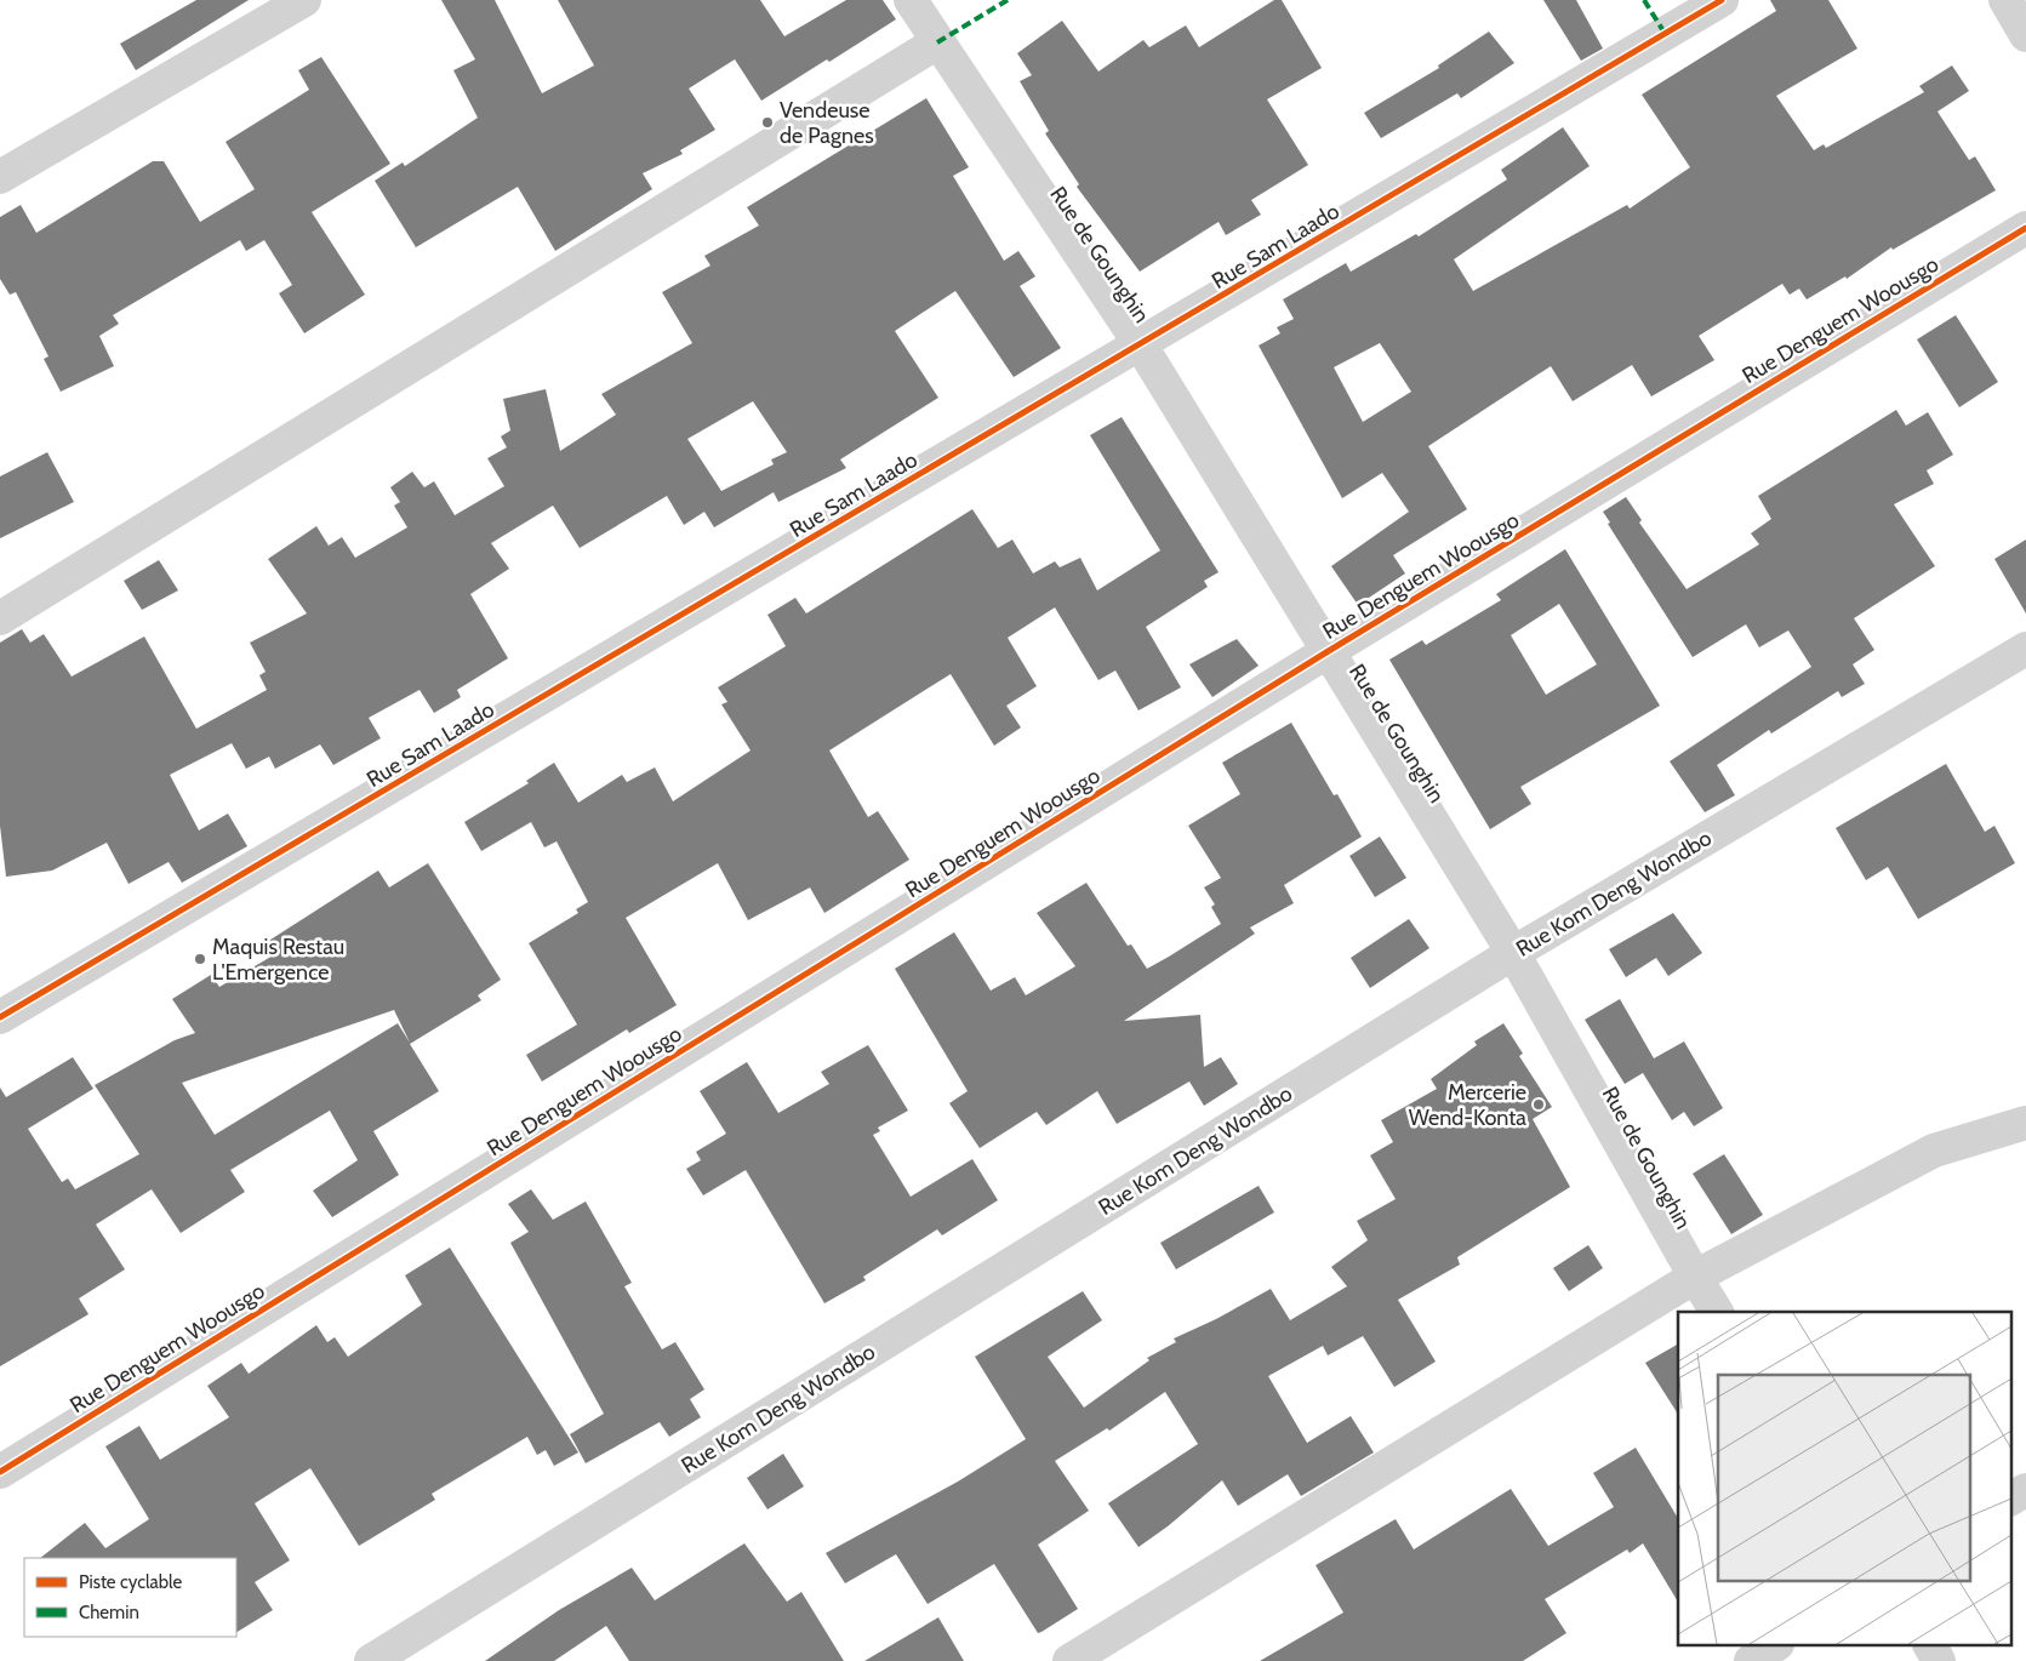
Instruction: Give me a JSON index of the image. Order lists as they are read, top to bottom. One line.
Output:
{"streets":{"street":["Rue Sam Laado","Rue de Gounghin","Rue Denguem Woousgo","Rue Kom Deng Wondbo"]},"crossings":[["Rue Sam Laado","Rue de Gounghin"],["Rue de Gounghin","Rue Denguem Woousgo"],["Rue de Gounghin","Rue Kom Deng Wondbo"]],"places":["Vendeuse de Pagnes","Maquis Restau L'Emergence","Mercerie Wend-Konta"],"legend":["Piste cyclable","Chemin"]}
